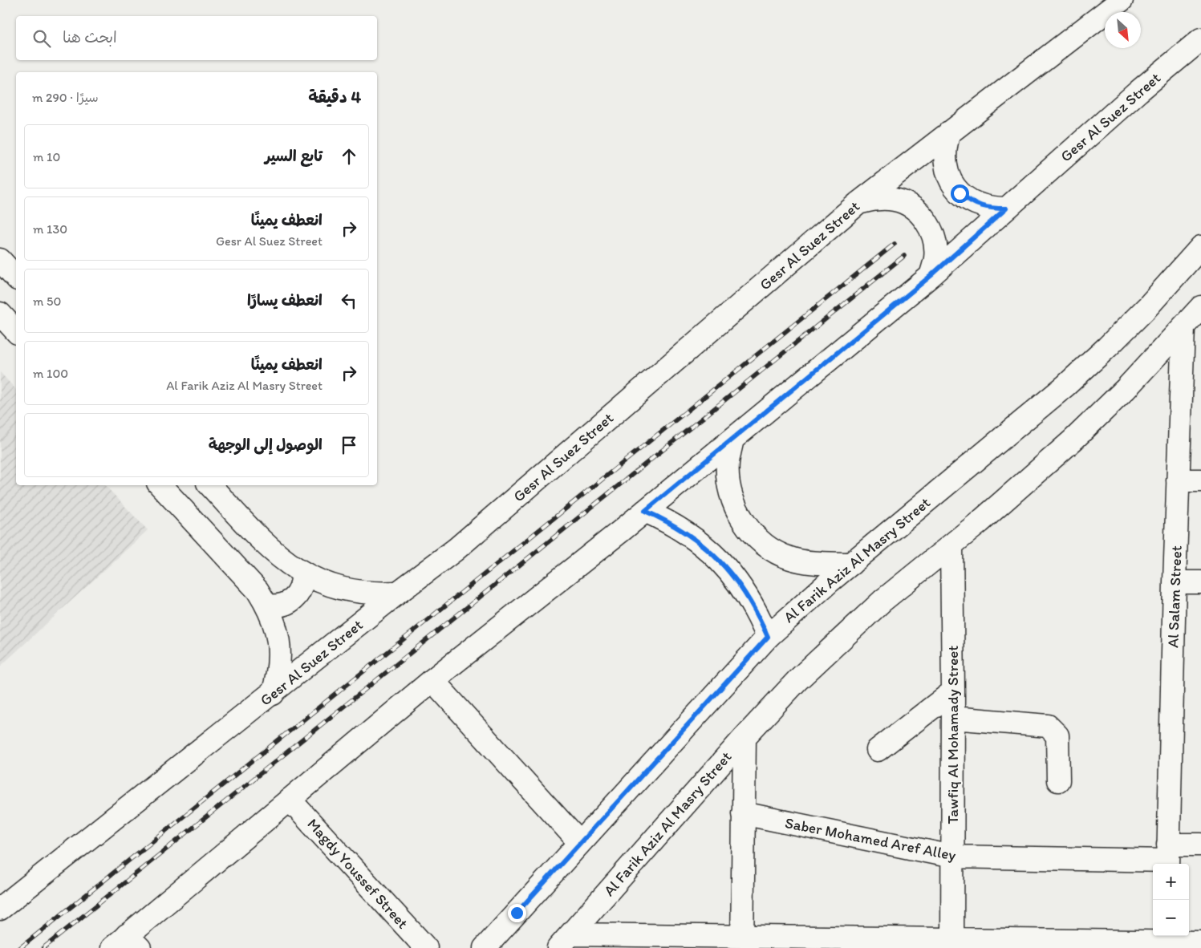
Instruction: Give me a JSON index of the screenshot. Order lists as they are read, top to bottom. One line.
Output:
{"streets":{"street":["Gesr Al Suez Street","Al Farik Aziz Al Masry Street","Al Salam Street","Tawfiq Al Mohamady Street","Saber Mohamed Aref Alley","Magdy Youssef Street"]},"crossings":[["Gesr Al Suez Street","Magdy Youssef Street"],["Al Farik Aziz Al Masry Street","Al Salam Street"],["Al Farik Aziz Al Masry Street","Tawfiq Al Mohamady Street"],["Al Salam Street","Saber Mohamed Aref Alley"],["Tawfiq Al Mohamady Street","Saber Mohamed Aref Alley"]],"north":"bottom right","page":{"search":"ابحث هنا","heading":["4 دقيقة","سيرًا · 290 m"],"list":[["تابع السير","10 m"],["انعطف يمينًا","Gesr Al Suez Street","130 m"],["انعطف يسارًا","50 m"],["انعطف يمينًا","Al Farik Aziz Al Masry Street","100 m"],"الوصول إلى الوجهة"],"map_buttons":["+","−"]}}
